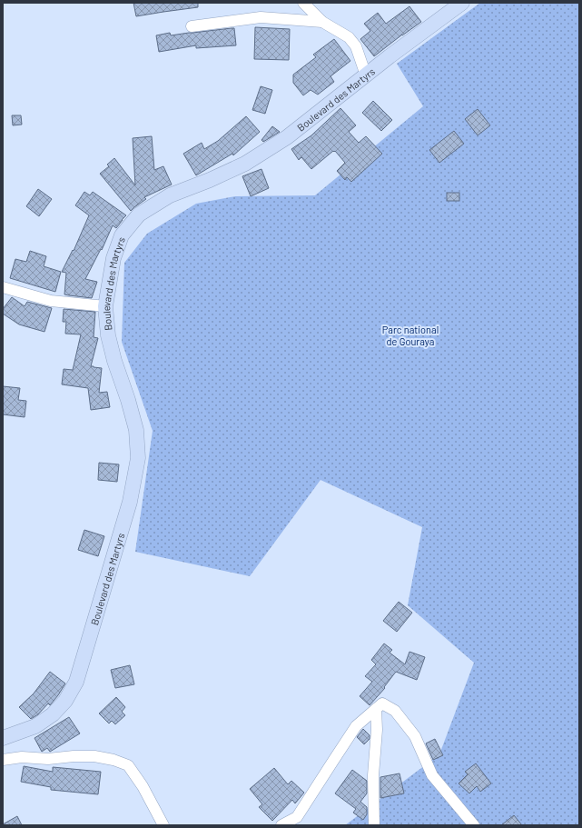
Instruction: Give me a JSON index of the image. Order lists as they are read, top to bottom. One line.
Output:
{"streets":{"main road":["Boulevard des Martyrs"]},"parks":["Parc national de Gouraya"]}
